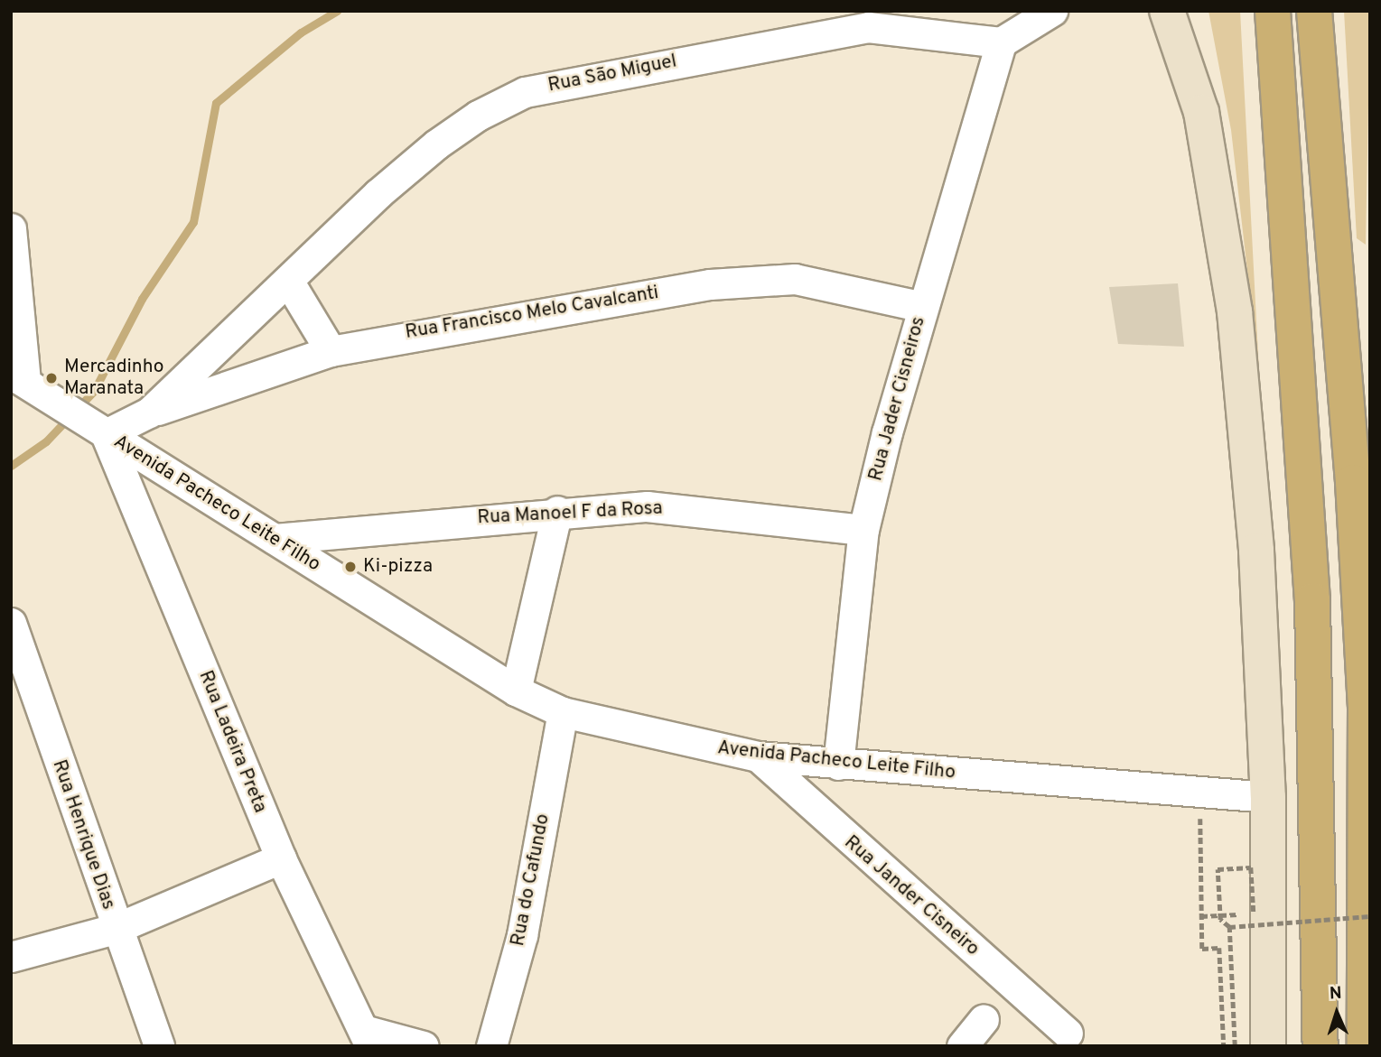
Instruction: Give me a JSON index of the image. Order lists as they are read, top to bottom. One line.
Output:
{"streets":{"street":["Rua São Miguel","Rua Francisco Melo Cavalcanti","Rua Jader Cisneiros","Avenida Pacheco Leite Filho","Rua Manoel F da Rosa","Rua Ladeira Preta","Rua Henrique Dias","Rua do Cafundo","Rua Jander Cisneiro"]},"crossings":[["Rua São Miguel","Rua Francisco Melo Cavalcanti"],["Rua São Miguel","Rua Jader Cisneiros"],["Rua São Miguel","Avenida Pacheco Leite Filho"],["Rua São Miguel","Rua Ladeira Preta"],["Rua Francisco Melo Cavalcanti","Rua Jader Cisneiros"],["Rua Jader Cisneiros","Avenida Pacheco Leite Filho"],["Rua Jader Cisneiros","Rua Manoel F da Rosa"],["Avenida Pacheco Leite Filho","Rua Manoel F da Rosa"],["Avenida Pacheco Leite Filho","Rua Ladeira Preta"],["Avenida Pacheco Leite Filho","Rua do Cafundo"],["Avenida Pacheco Leite Filho","Rua Jander Cisneiro"]],"places":["Mercadinho Maranata","Ki-pizza"],"north":"top"}
